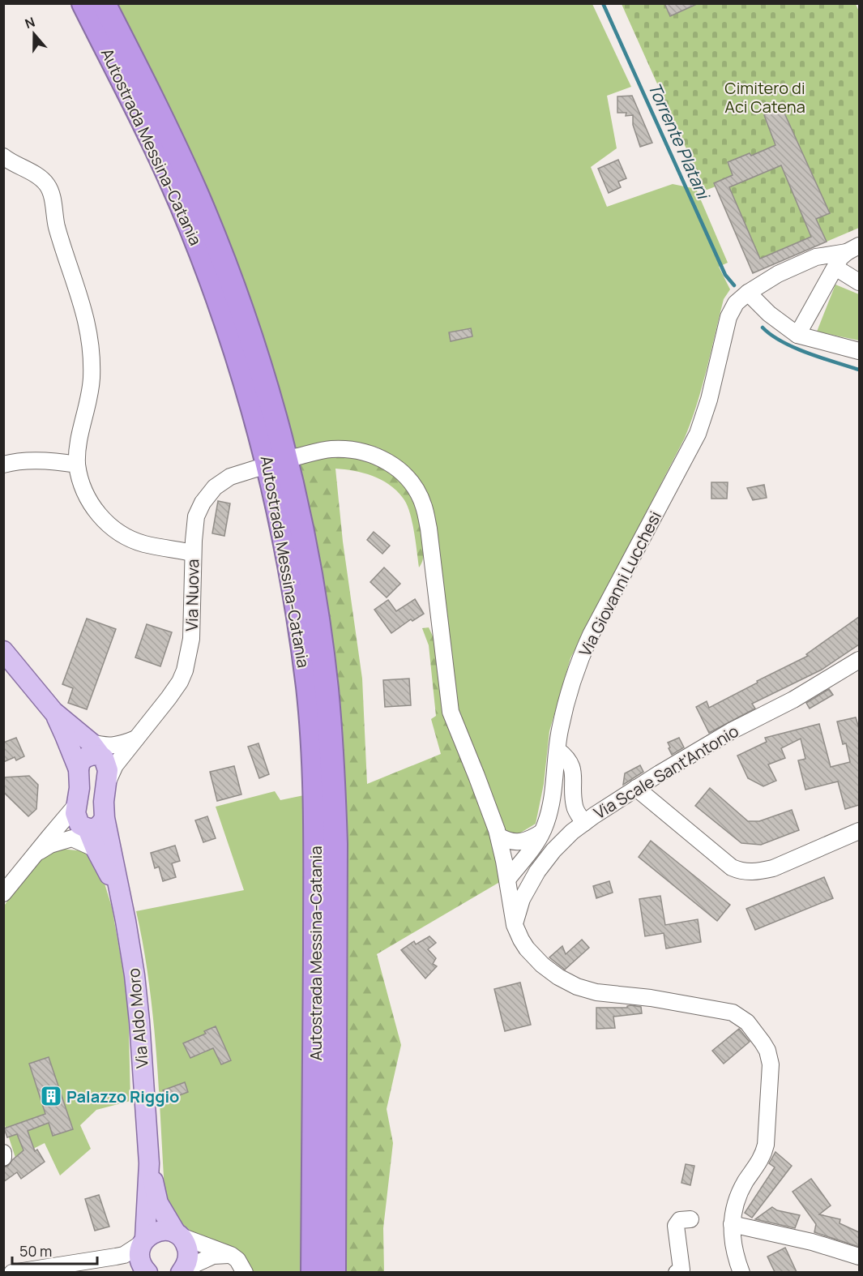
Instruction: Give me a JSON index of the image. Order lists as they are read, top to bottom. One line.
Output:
{"streets":{"highway":["Autostrada Messina-Catania"],"main road":["Via Aldo Moro"],"street":["Via Giovanni Lucchesi","Via Nuova","Via Scale Sant'Antonio"]},"water":["Torrente Platani"],"parks":["Cimitero di Aci Catena"],"places":{"building":["Palazzo Riggio"]},"scale_bar":"50 m","north":"top"}
